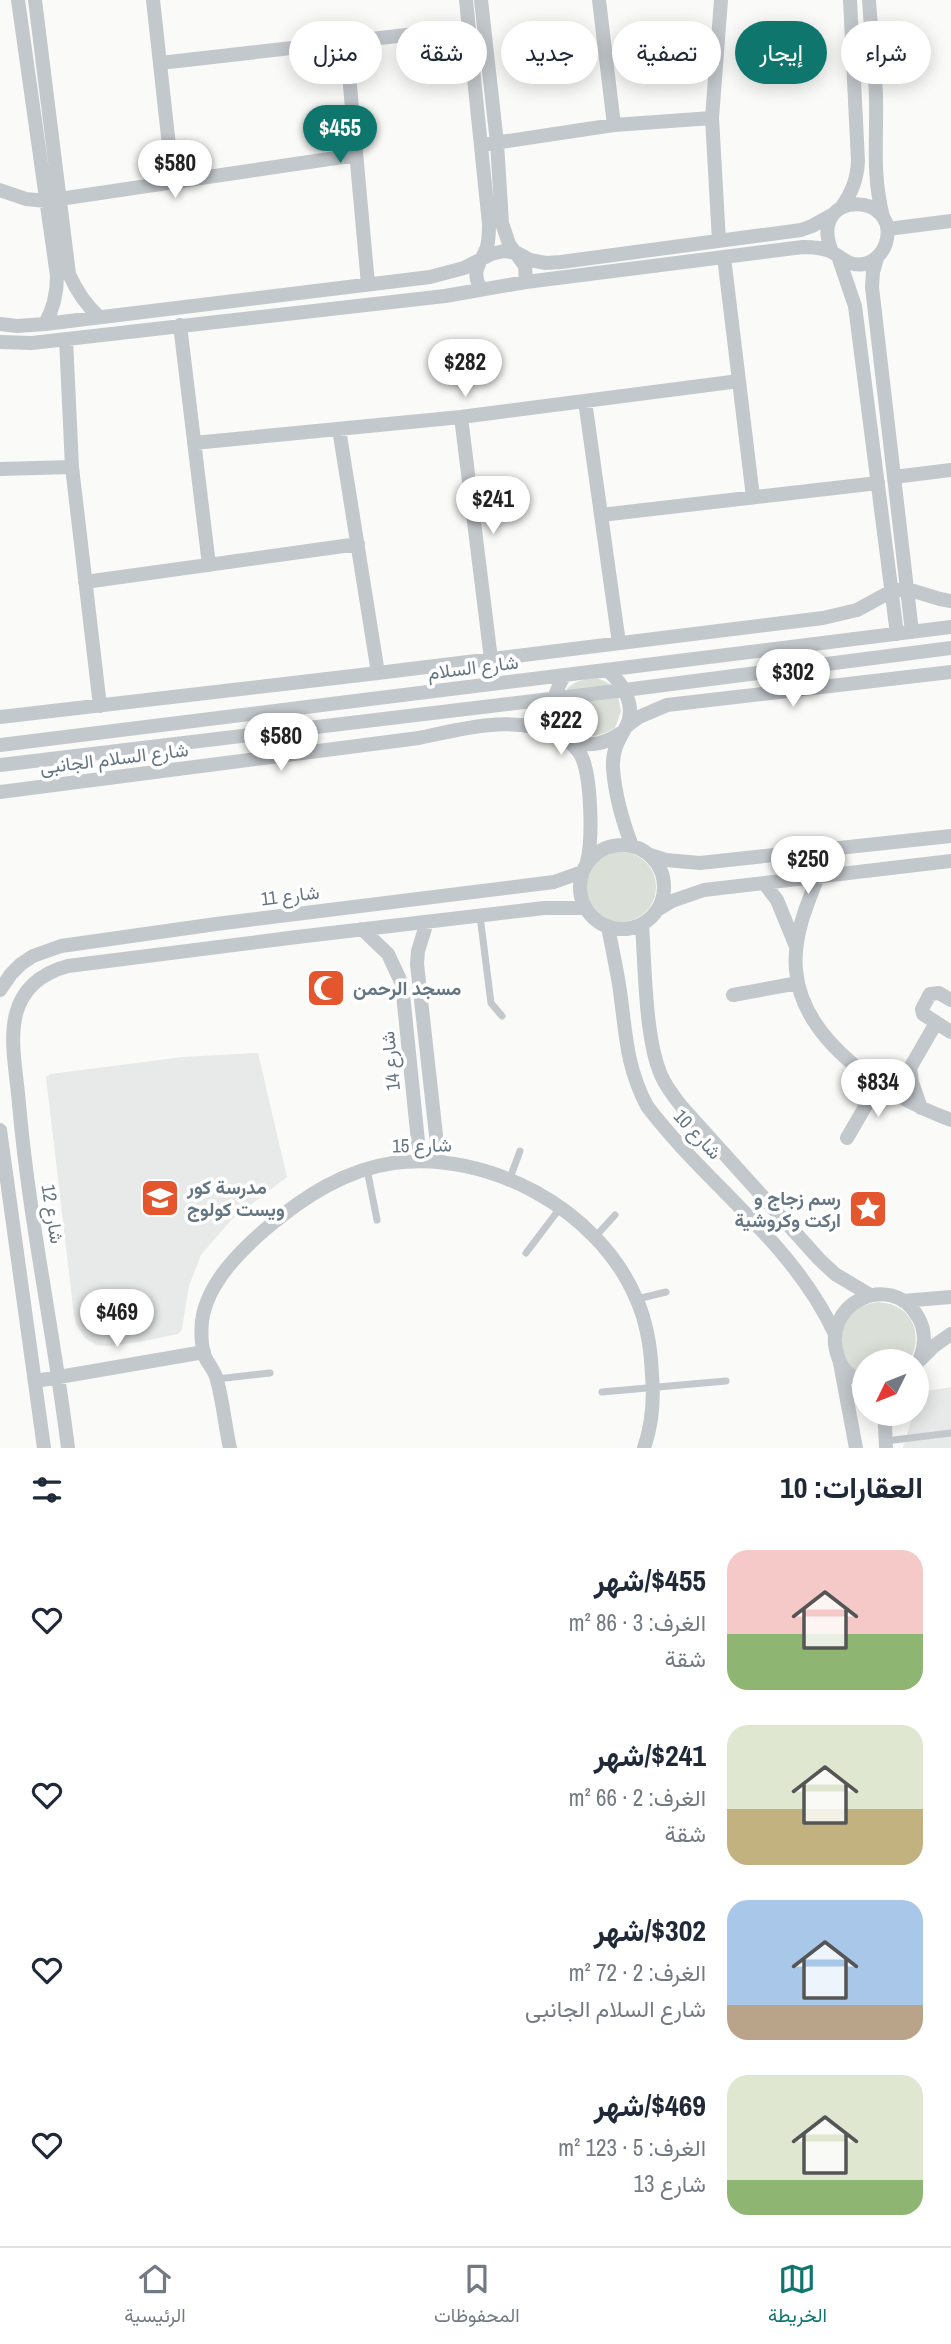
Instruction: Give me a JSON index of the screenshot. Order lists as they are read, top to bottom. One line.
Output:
{"streets":{"street":["شارع السلام","شارع السلام الجانبى","شارع 11","شارع 14","شارع 10","شارع 15","شارع 12"]},"crossings":[["شارع 11","شارع 10"],["شارع 14","شارع 15"]],"places":{"mosque":["مسجد الرحمن"],"school or university":["مدرسة كور ويست كولوج"],"place":["رسم زجاج و اركت وكروشية"]},"north":"bottom left","page":{"chip":["شراء","إيجار","تصفية","جديد","شقة","منزل"],"price":["$455","$580","$282","$241","$302","$222","$580","$250","$834","$469"],"heading":"العقارات: 10","list":[{"name":"$455/شهر","note":"الغرف: 3 · 86 m² · شقة"},{"name":"$241/شهر","note":"الغرف: 2 · 66 m² · شقة"},{"name":"$302/شهر","note":"الغرف: 2 · 72 m² · شارع السلام الجانبى"},{"name":"$469/شهر","note":"الغرف: 5 · 123 m² · شارع 13"}],"tabs":["الخريطة","المحفوظات","الرئيسية"]}}
